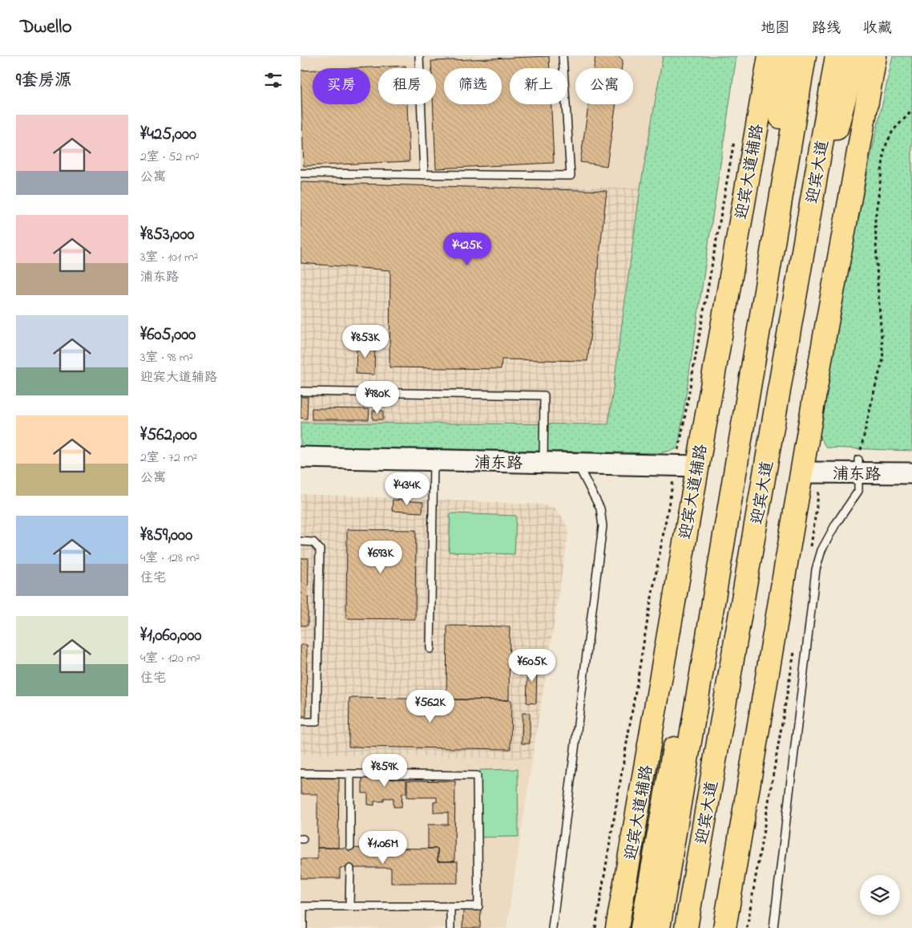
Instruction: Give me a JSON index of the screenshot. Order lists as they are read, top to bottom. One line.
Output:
{"streets":{"main road":["迎宾大道辅路","迎宾大道"],"street":["浦东路"]},"crossings":[["迎宾大道辅路","浦东路"]],"page":{"header":"Dwello","nav":["地图","路线","收藏"],"heading":"9套房源","chip":["买房","租房","筛选","新上","公寓"],"list":[{"name":"¥425,000","note":"2室 · 52 m² · 公寓"},{"name":"¥853,000","note":"3室 · 101 m² · 浦东路"},{"name":"¥605,000","note":"3室 · 98 m² · 迎宾大道辅路"},{"name":"¥562,000","note":"2室 · 72 m² · 公寓"},{"name":"¥859,000","note":"4室 · 128 m² · 住宅"},{"name":"¥1,060,000","note":"4室 · 120 m² · 住宅"}],"price":["¥425K","¥853K","¥980K","¥434K","¥693K","¥605K","¥562K","¥859K","¥1.06M"]}}
